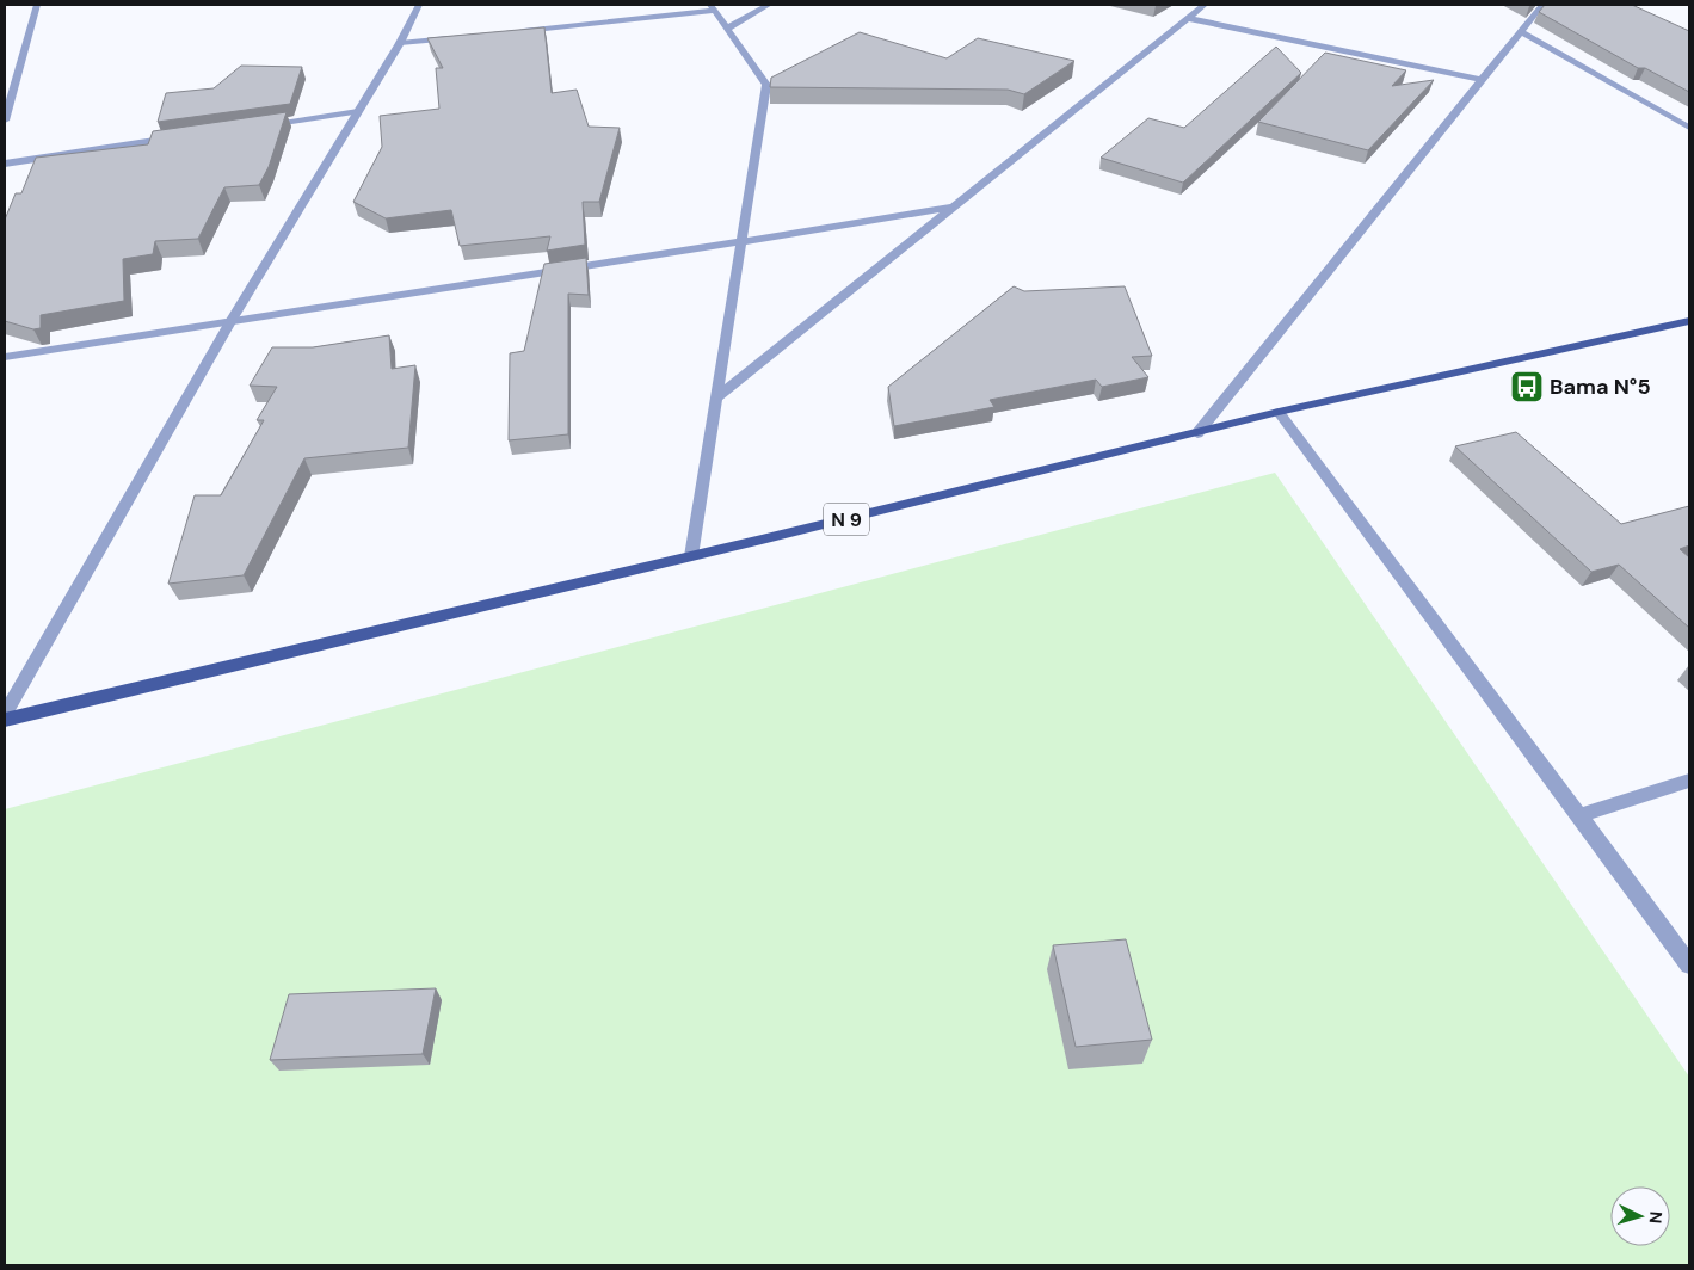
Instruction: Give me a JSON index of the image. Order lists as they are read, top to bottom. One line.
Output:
{"streets":{"main road":["N 9"]},"places":{"bus stop":["Bama N°5"]},"north":"right"}
